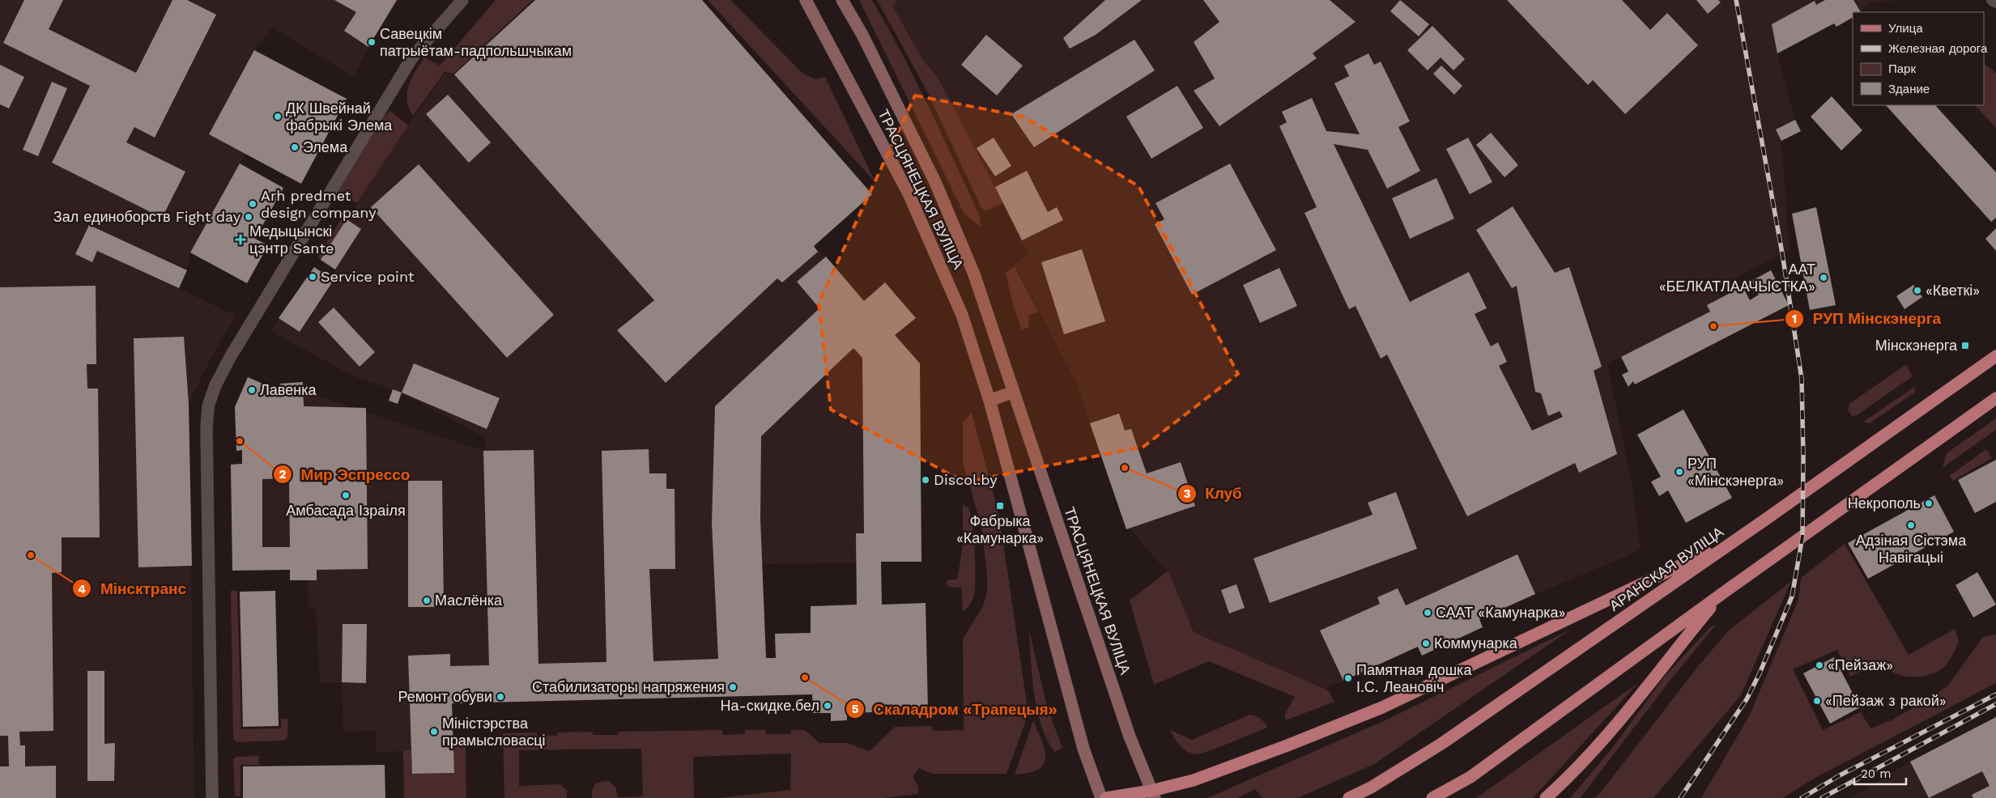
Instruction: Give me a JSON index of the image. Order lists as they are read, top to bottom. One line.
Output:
{"streets":{"main road":["ТРАСЦЯНЕЦКАЯ ВУЛІЦА","АРАНСКАЯ ВУЛІЦА"]},"places":{"other":["Савецкім патрыётам-падпольшчыкам","ДК Швейнай фабрыкі Элема","Элема","Arh predmet design company","Зал единоборств Fight day","Service point","ААТ «БЕЛКАТЛААЧЫСТКА»","«Кветкі»","РУП Мінскэнерга","Лавенка","Мир Эспрессо","Клуб","РУП «Мінскэнерга»","Discol.by","Амбасада Ізраіля","Некрополь","Адзіная Сістэма Навігацыі","Мінсктранс","Маслёнка","СААТ «Камунарка»","Коммунарка","«Пейзаж»","Скаладром «Трапецыя»","Памятная дошка І.С. Леановіч","Стабилизаторы напряжения","Ремонт обуви","«Пейзаж з ракой»","На-скидке.бел","Міністэрства прамысловасці"],"health":["Медыцынскі цэнтр Sante"],"transit":["Мінскэнерга","Фабрыка «Камунарка»"]},"legend":["Улица","Железная дорога","Парк","Здание"],"scale_bar":"20 m"}
